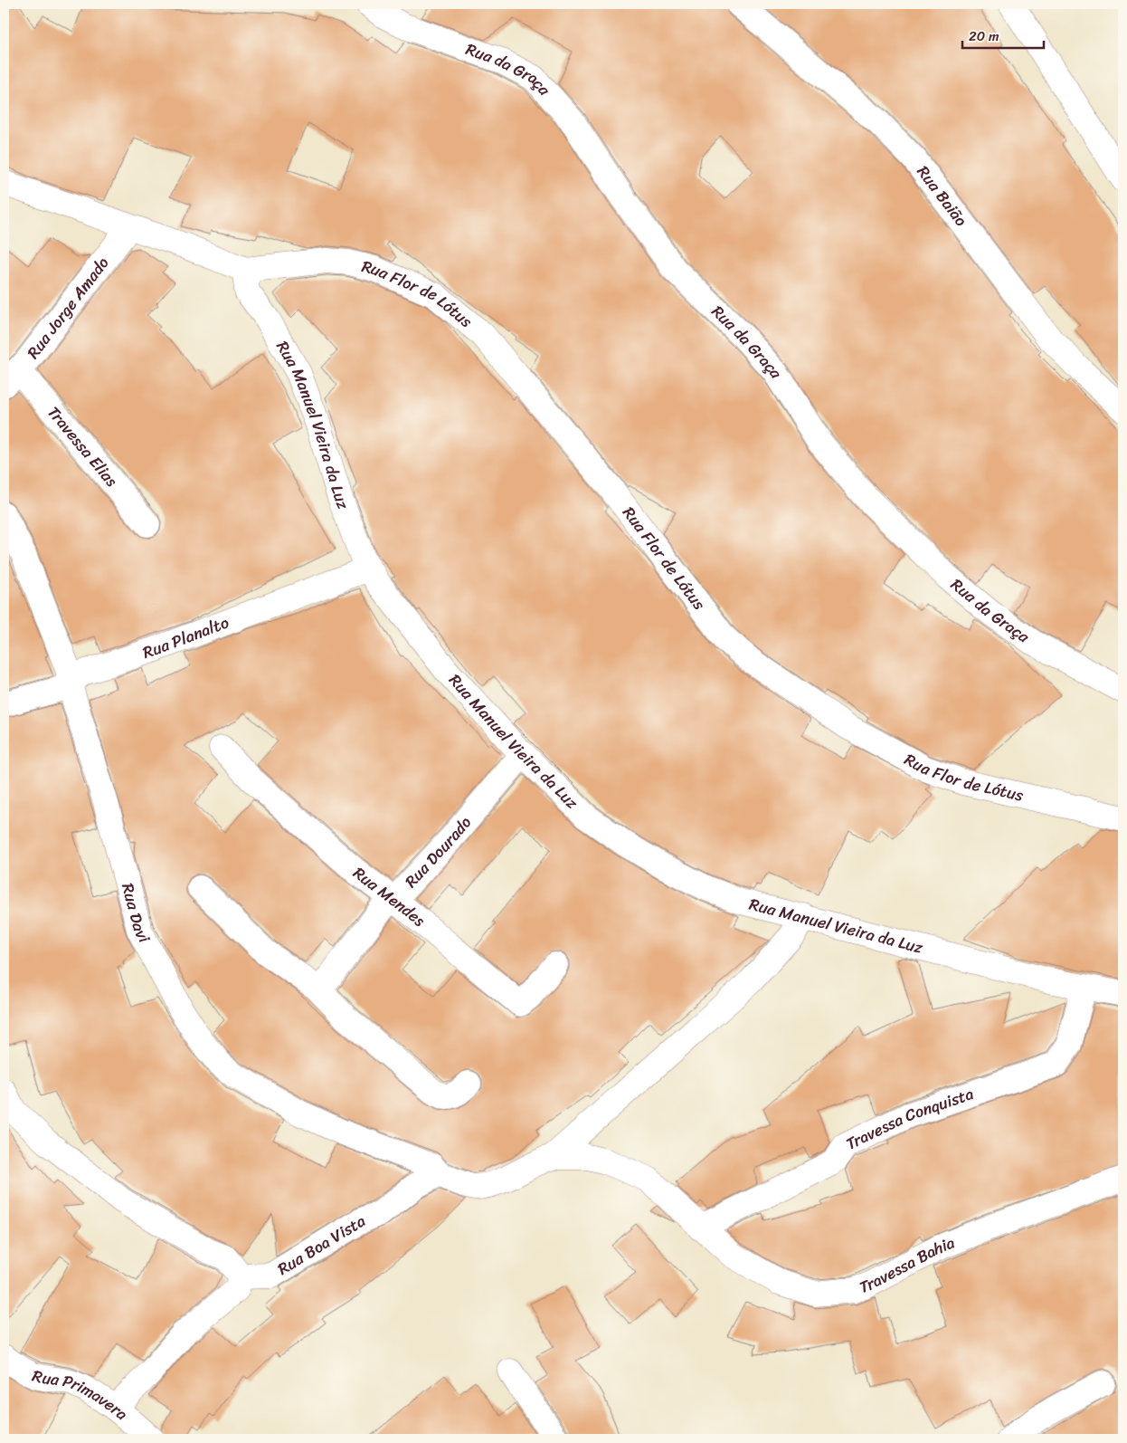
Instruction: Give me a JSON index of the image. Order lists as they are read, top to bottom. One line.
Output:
{"streets":{"street":["Rua da Graça","Rua Baião","Rua Flor de Lótus","Rua Jorge Amado","Rua Manuel Vieira da Luz","Travessa Elias","Rua Planalto","Rua Dourado","Rua Mendes","Rua Davi","Travessa Conquista","Rua Boa Vista","Travessa Bahia","Rua Primavera"]},"crossings":[["Rua Flor de Lótus","Rua Manuel Vieira da Luz"],["Rua Jorge Amado","Travessa Elias"],["Rua Manuel Vieira da Luz","Rua Planalto"],["Rua Manuel Vieira da Luz","Rua Dourado"],["Rua Manuel Vieira da Luz","Travessa Conquista"],["Rua Planalto","Rua Davi"],["Rua Dourado","Rua Mendes"],["Rua Davi","Rua Boa Vista"],["Travessa Conquista","Travessa Bahia"]],"scale_bar":"20 m"}
